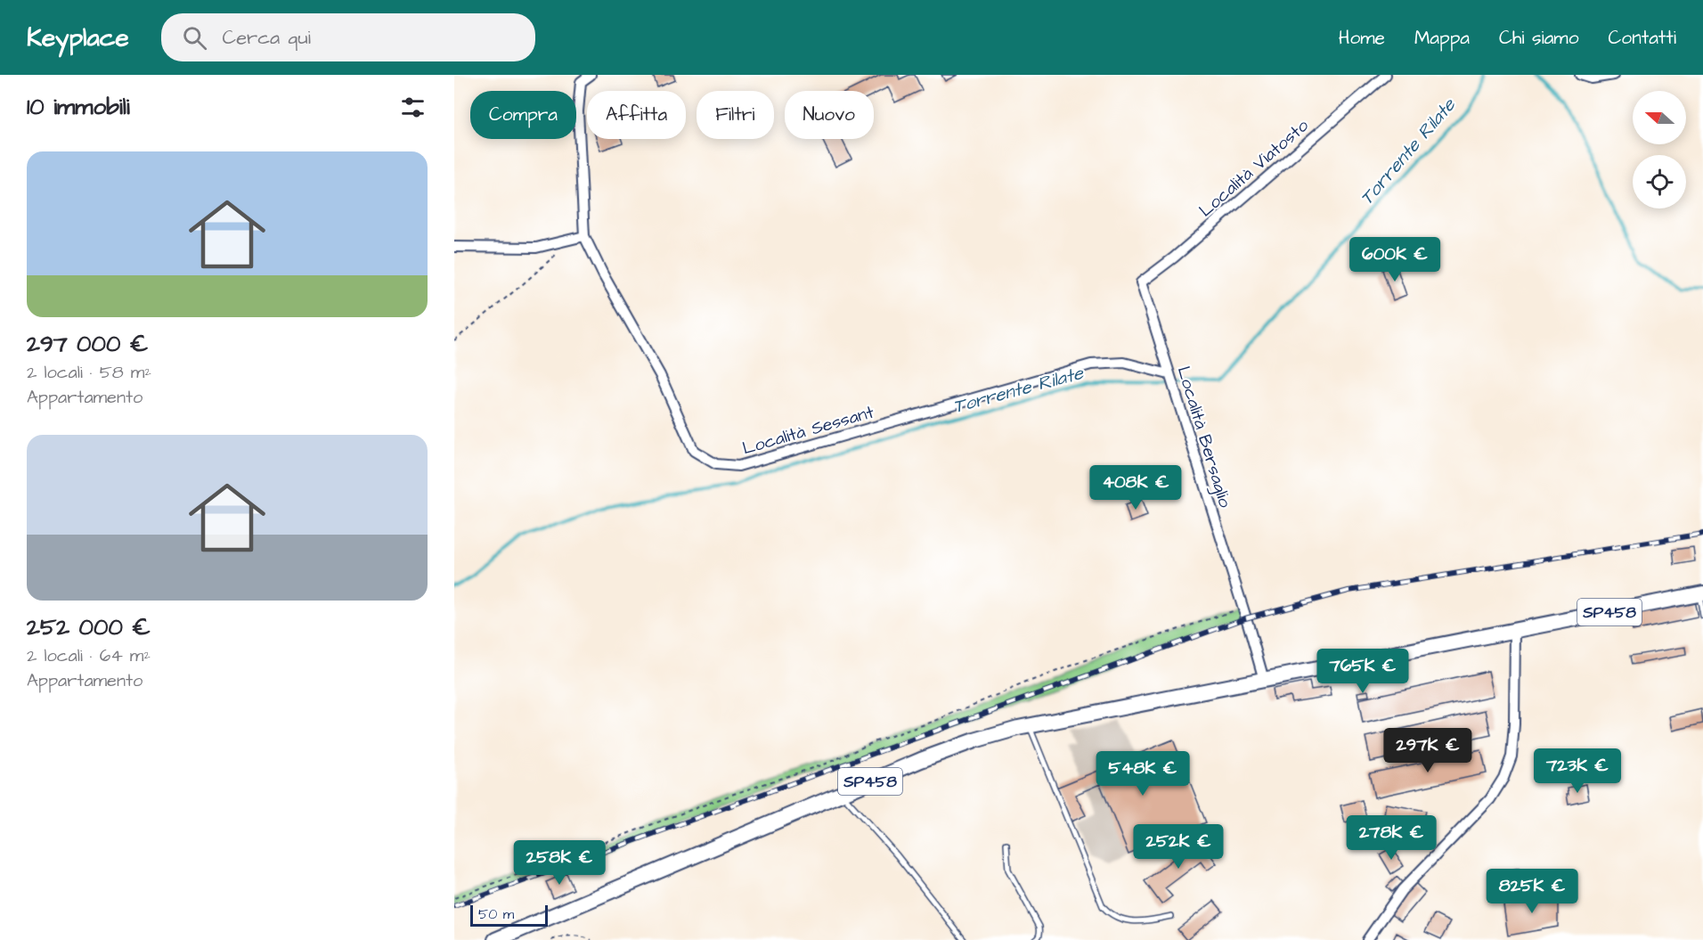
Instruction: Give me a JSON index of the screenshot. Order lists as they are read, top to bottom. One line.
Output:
{"streets":{"main road":["SP458"],"street":["Località Viatosto","Località Sessant","Località Bersaglio"]},"crossings":[["Località Viatosto","Località Bersaglio"],["Località Sessant","Località Bersaglio"],["Località Bersaglio","SP458"]],"water":["Torrente Rilate"],"scale_bar":"50 m","north":"left","page":{"header":"Keyplace","search":"Cerca qui","nav":["Home","Mappa","Chi siamo","Contatti"],"heading":"10 immobili","chip":["Compra","Affitta","Filtri","Nuovo"],"list":[{"name":"297 000 €","note":"2 locali · 58 m² · Appartamento"},{"name":"252 000 €","note":"2 locali · 64 m² · Appartamento"}],"price":["600K €","408K €","765K €","297K €","723K €","548K €","278K €","252K €","258K €","825K €"],"scale":"50 m"}}
